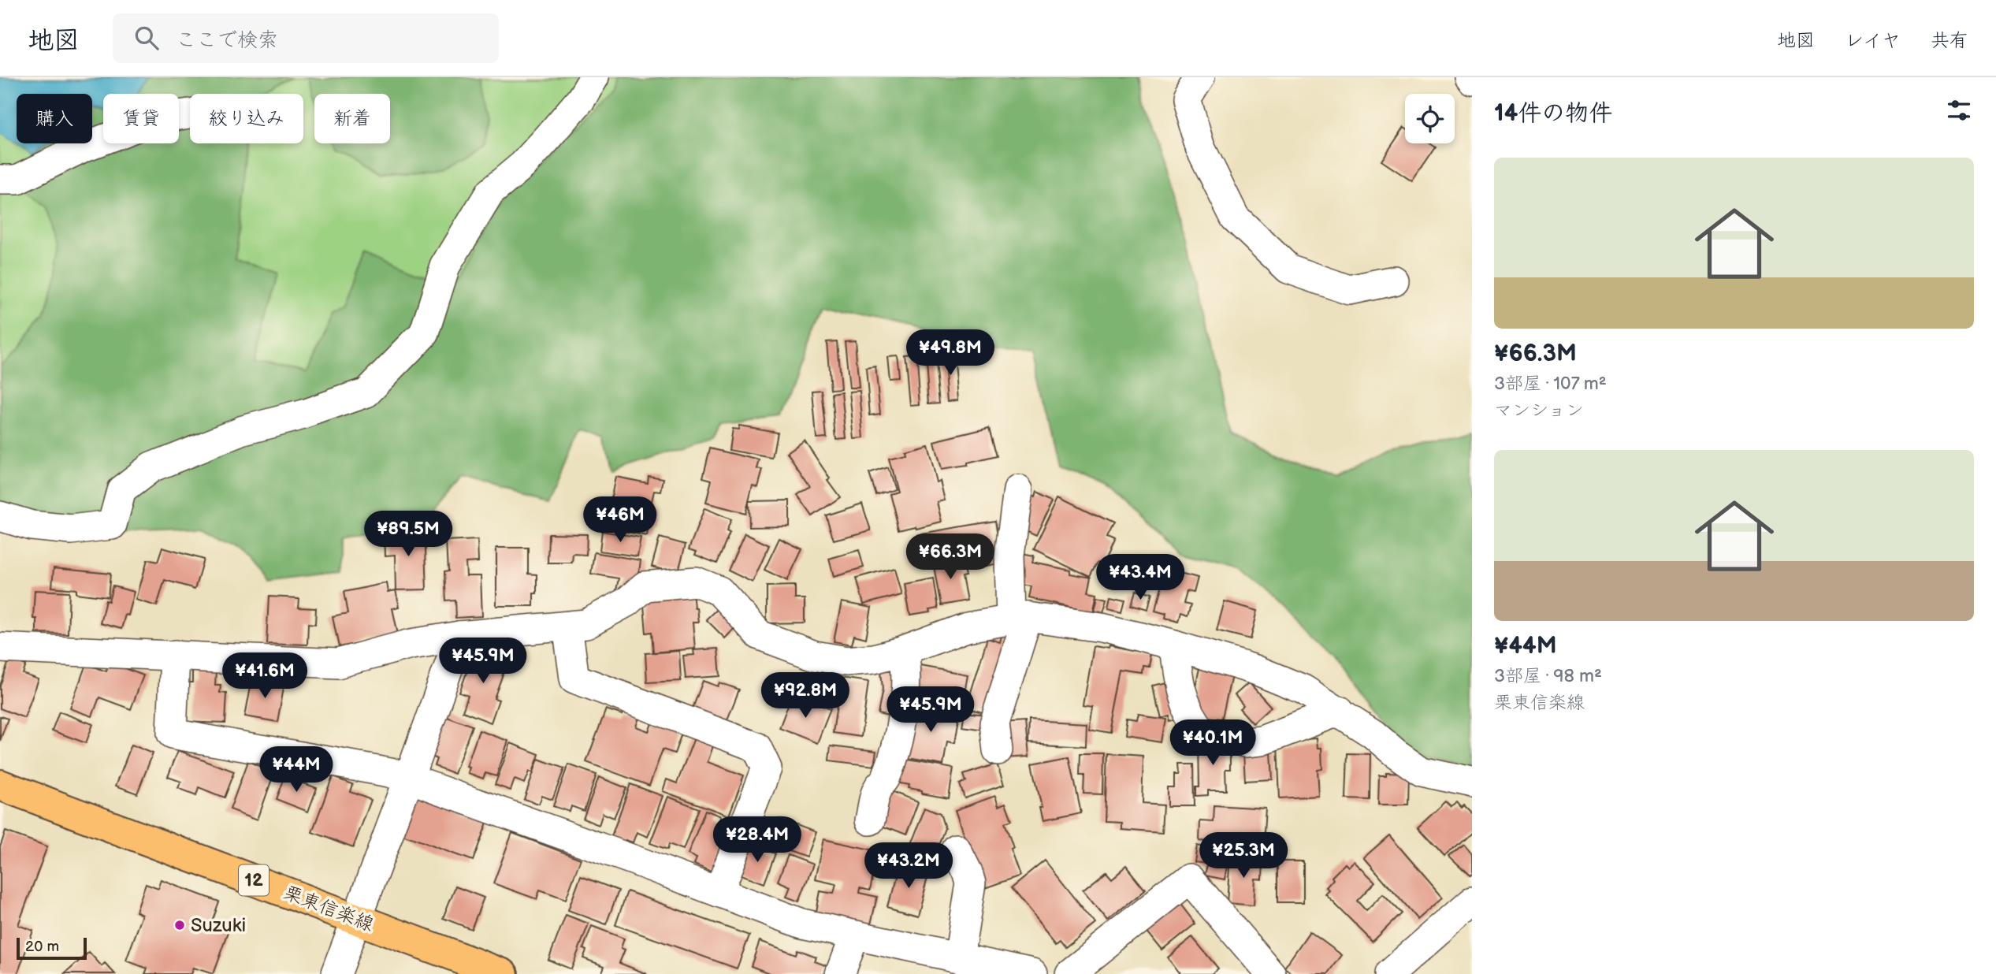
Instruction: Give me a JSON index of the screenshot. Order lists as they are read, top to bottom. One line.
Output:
{"streets":{"main road":["12","栗東信楽線"]},"places":["Suzuki"],"scale_bar":"20 m","page":{"header":"地図","search":"ここで検索","nav":["地図","レイヤ","共有"],"heading":"14件の物件","chip":["購入","賃貸","絞り込み","新着"],"list":[{"name":"¥66.3M","note":"3部屋 · 107 m² · マンション"},{"name":"¥44M","note":"3部屋 · 98 m² · 栗東信楽線"}],"price":["¥49.8M","¥46M","¥89.5M","¥66.3M","¥43.4M","¥45.9M","¥41.6M","¥92.8M","¥45.9M","¥40.1M","¥44M","¥28.4M","¥25.3M","¥43.2M"],"scale":"20 m"}}
